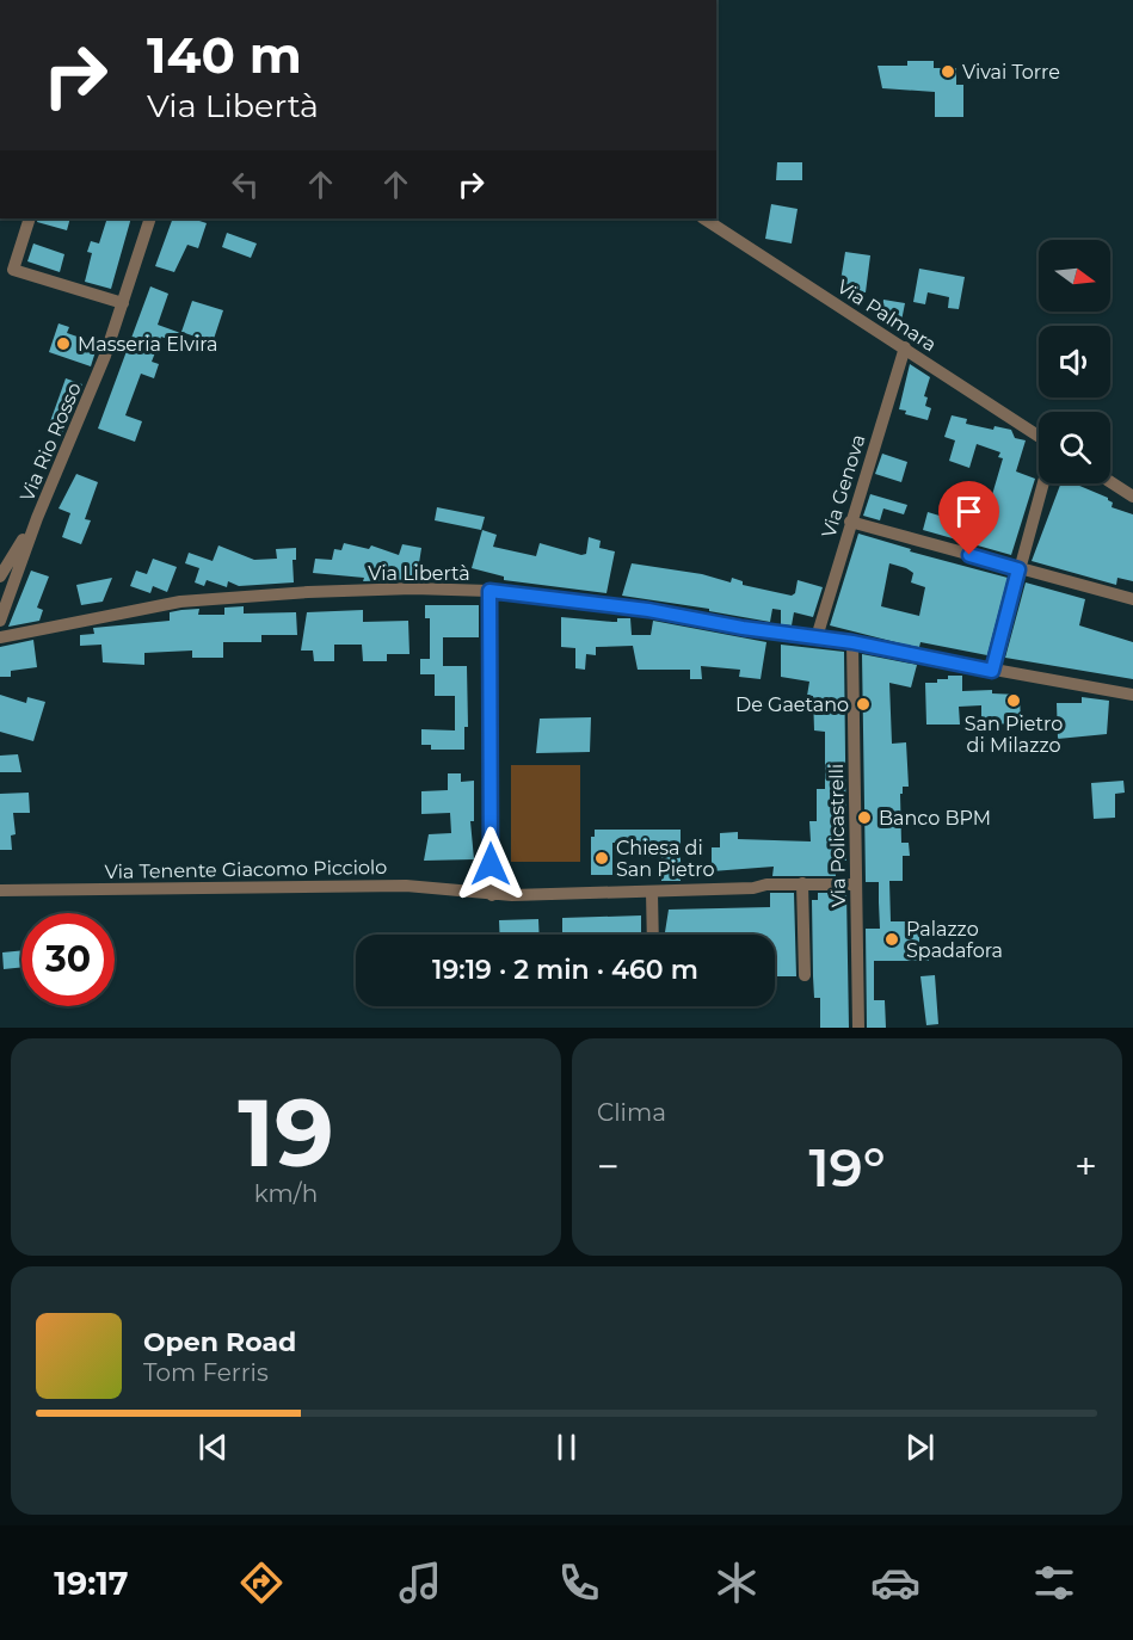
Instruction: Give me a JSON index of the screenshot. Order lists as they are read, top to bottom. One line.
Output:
{"streets":{"street":["Via Palmara","Via Rio Rosso","Via Genova","Via Libertà","Via Policastrelli","Via Tenente Giacomo Picciolo"]},"crossings":[["Via Palmara","Via Genova"],["Via Genova","Via Libertà"],["Via Libertà","Via Policastrelli"],["Via Policastrelli","Via Tenente Giacomo Picciolo"]],"places":["Vivai Torre","Masseria Elvira","San Pietro di Milazzo","De Gaetano","Banco BPM","Chiesa di San Pietro","Palazzo Spadafora"],"north":"right","page":{"turn":["140 m","Via Libertà"],"limit":"30","trip":"19:19 · 2 min · 460 m","tile":[["19","km/h"],"Clima"],"heat":["−","19°","+"],"song":["Open Road","Tom Ferris"],"tabs":"19:17"}}
